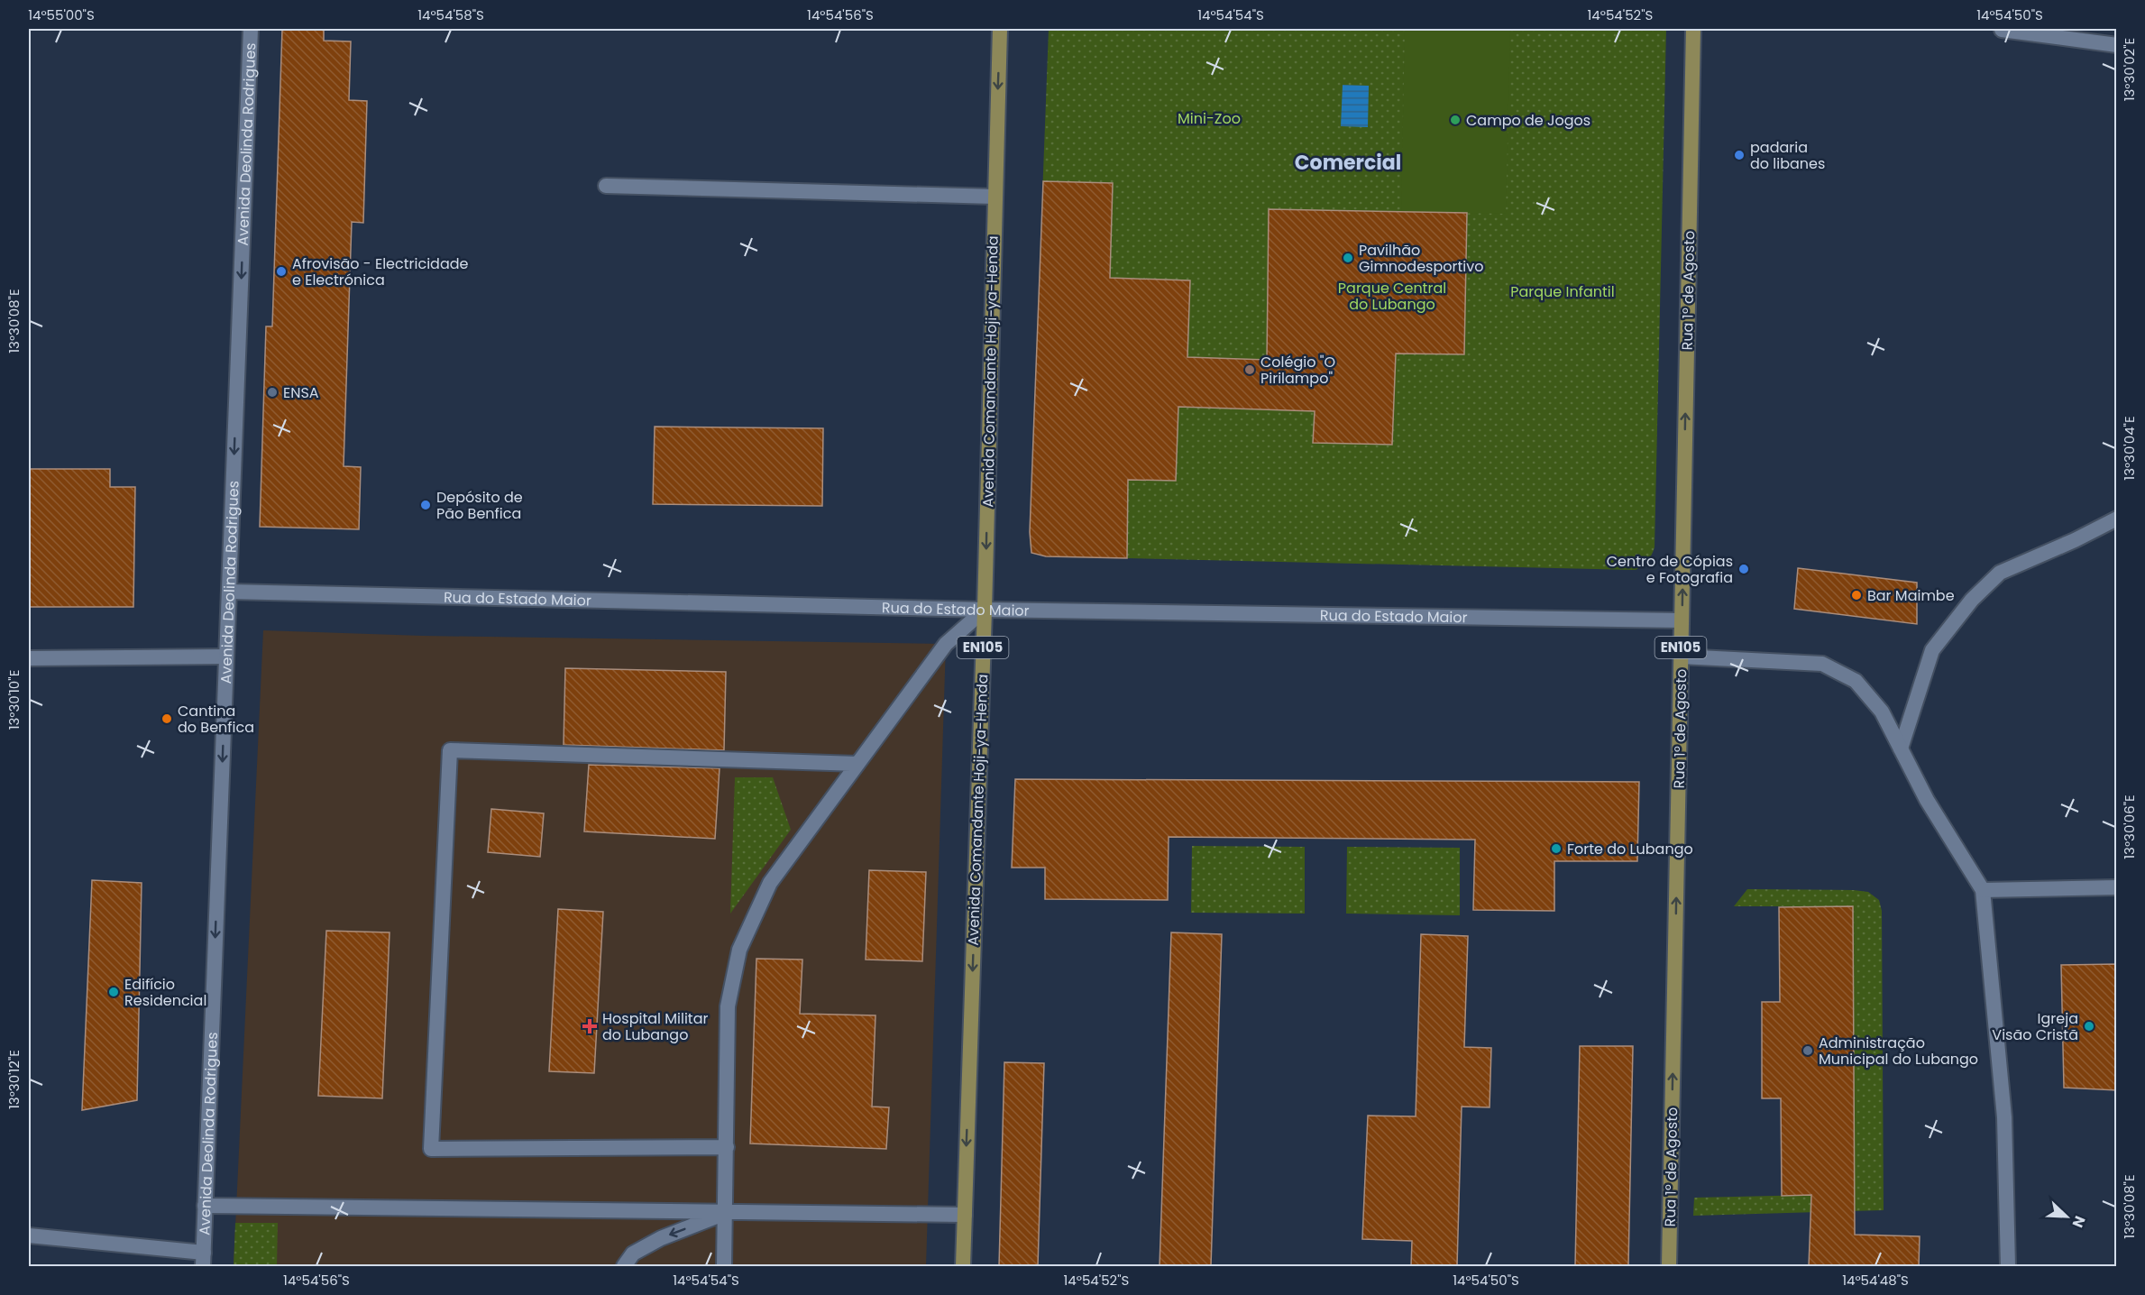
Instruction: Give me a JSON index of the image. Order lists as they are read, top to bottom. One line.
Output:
{"streets":{"main road":["Rua 1º de Agosto","Avenida Comandante Hoji-ya-Henda","EN105"],"street":["Avenida Deolinda Rodrigues","Rua do Estado Maior"]},"crossings":[["Avenida Deolinda Rodrigues","Rua do Estado Maior"],["Rua 1º de Agosto","Rua do Estado Maior"],["Avenida Comandante Hoji-ya-Henda","Rua do Estado Maior"]],"one_way":["Avenida Deolinda Rodrigues","Rua 1º de Agosto","Avenida Comandante Hoji-ya-Henda"],"districts":["Comercial"],"parks":["Mini-Zoo","Parque Central do Lubango","Parque Infantil"],"places":{"other":["Campo de Jogos","padaria do libanes","Pavilhão Gimnodesportivo","Afrovisão - Electricidade e Electrónica","Colégio \"O Pirilampo\"","ENSA","Depósito de Pão Benfica","Centro de Cópias e Fotografia","Bar Maimbe","Cantina do Benfica","Forte do Lubango","Edifício Residencial","Igreja Visão Cristã","Administração Municipal do Lubango"],"health":["Hospital Militar do Lubango"]},"north":"bottom right","coordinates":["14°55'00\"S","14°54'58\"S","14°54'56\"S","14°54'54\"S","14°54'52\"S","14°54'50\"S","13°30'02\"E","13°30'08\"E","13°30'04\"E","13°30'10\"E","13°30'06\"E","13°30'12\"E","14°54'48\"S"]}
